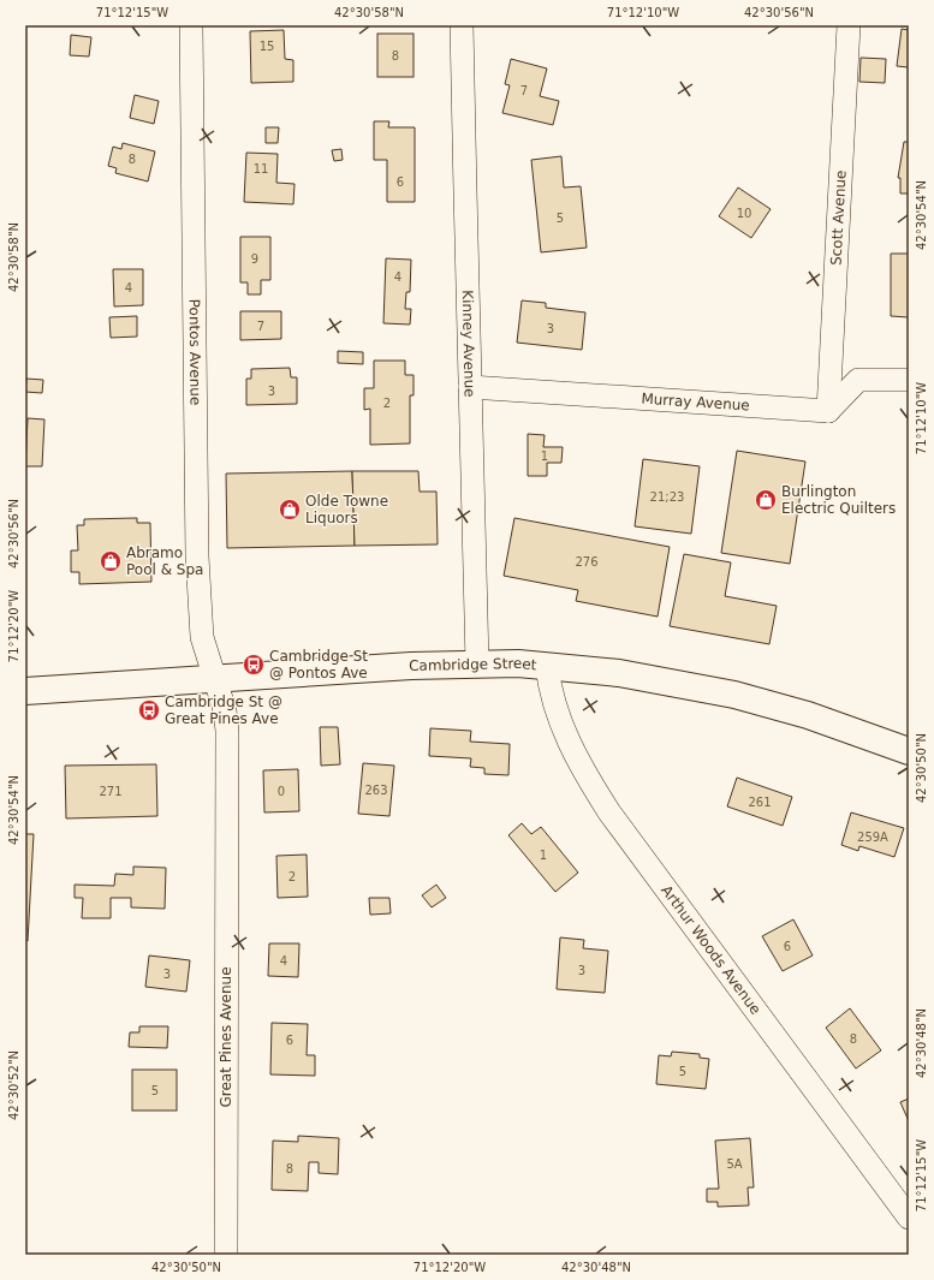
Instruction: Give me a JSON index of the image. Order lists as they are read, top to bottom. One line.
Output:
{"streets":{"main road":["Cambridge Street"],"street":["Scott Avenue","Kinney Avenue","Pontos Avenue","Murray Avenue","Arthur Woods Avenue","Great Pines Avenue"]},"crossings":[["Scott Avenue","Murray Avenue"],["Kinney Avenue","Murray Avenue"],["Kinney Avenue","Cambridge Street"],["Pontos Avenue","Cambridge Street"],["Pontos Avenue","Great Pines Avenue"],["Cambridge Street","Arthur Woods Avenue"],["Cambridge Street","Great Pines Avenue"]],"places":{"shop":["Burlington Electric Quilters","Olde Towne Liquors","Abramo Pool & Spa"],"bus stop":["Cambridge St @ Pontos Ave","Cambridge St @ Great Pines Ave"]},"house_numbers":["15","8","7","8","11","6","10","5","9","4","4","7","3","3","2","1","21;23","276","263","271","0","261","259A","1","2","6","4","3","3","8","6","5","5","5A","8"],"coordinates":["71°12'15\"W","42°30'58\"N","71°12'10\"W","42°30'56\"N","42°30'54\"N","71°12'20\"W","42°30'50\"N","42°30'48\"N","42°30'52\"N"]}
